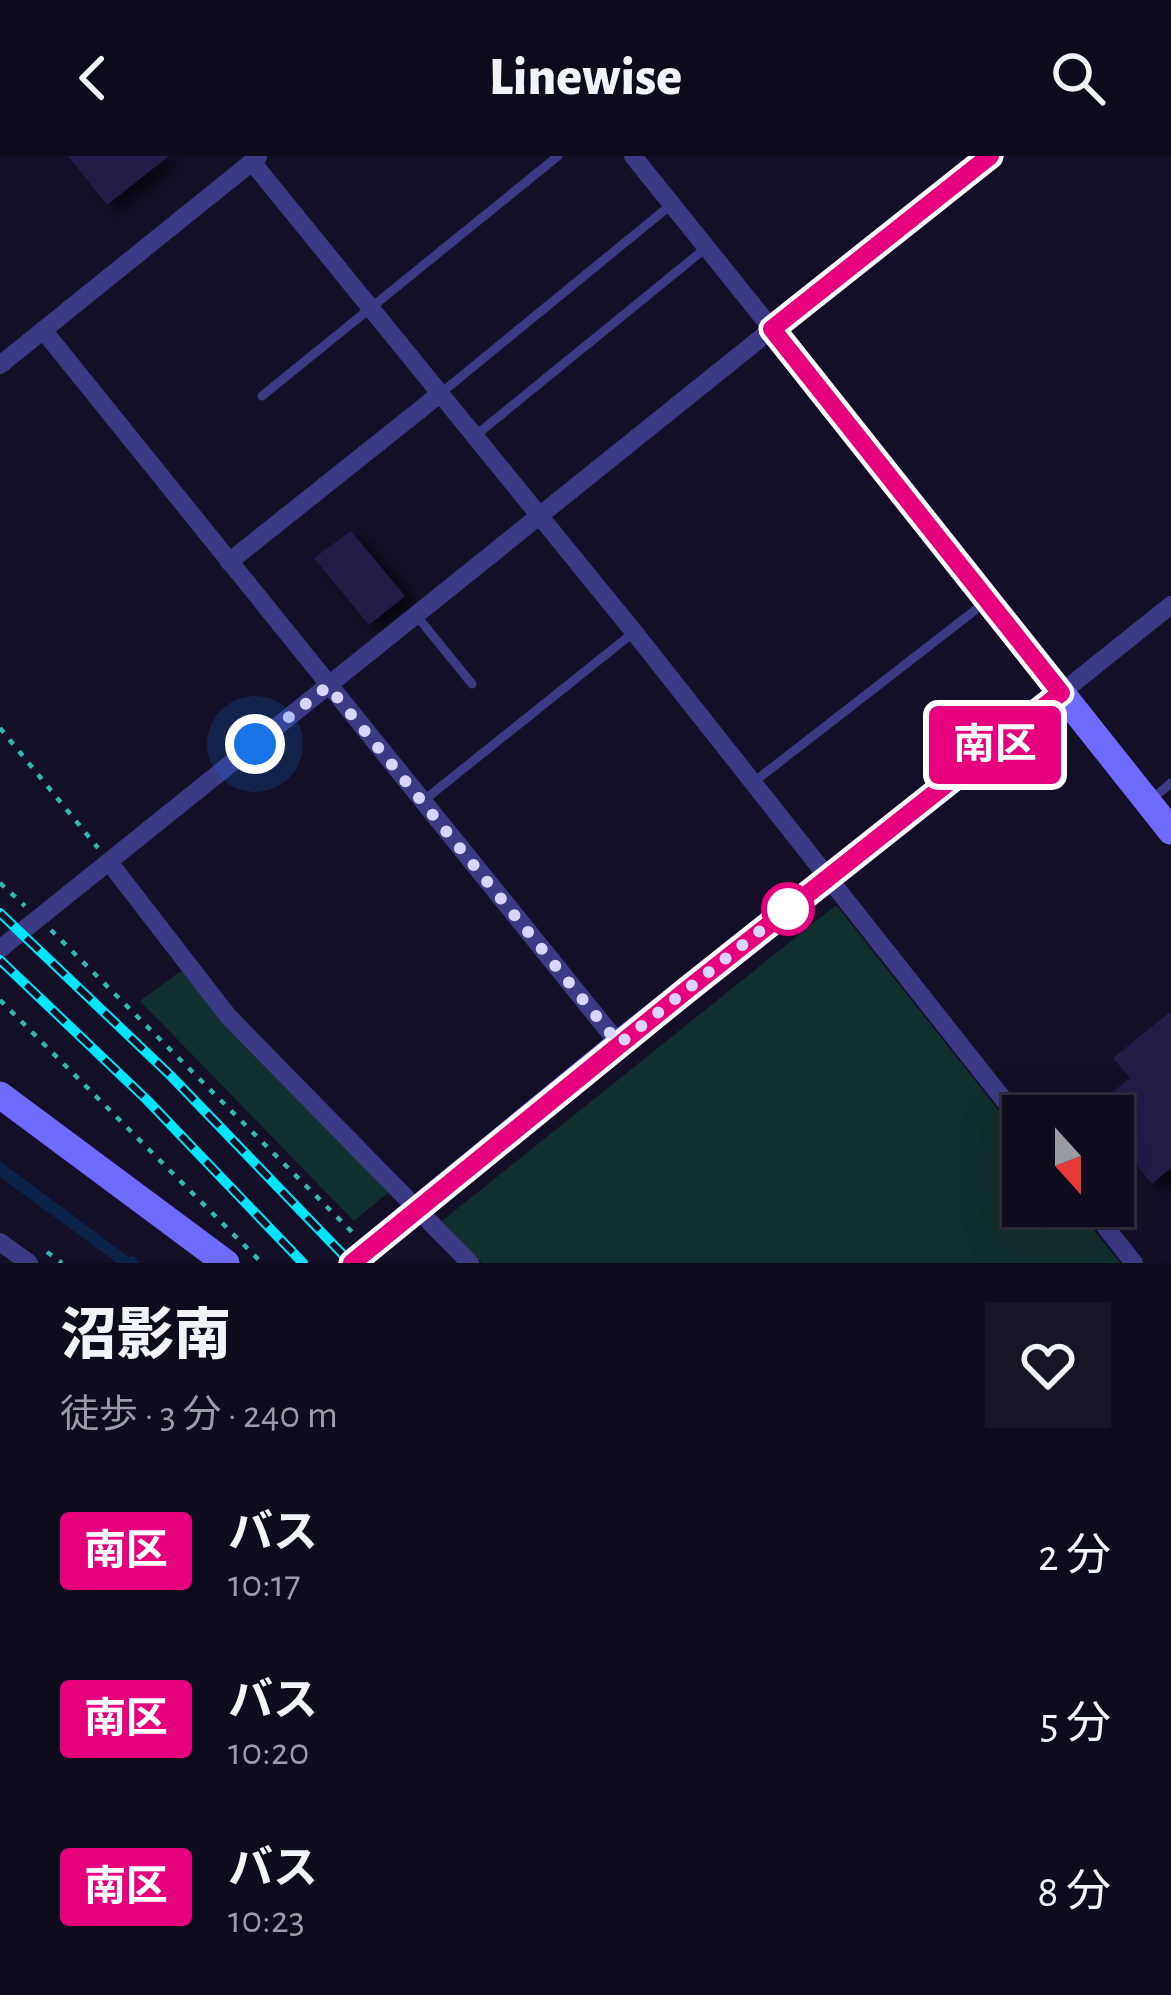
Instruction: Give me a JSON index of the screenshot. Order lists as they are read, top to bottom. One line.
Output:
{"lines":["bus line 南区"],"north":"bottom","page":{"header":"Linewise","on_map":"南区","heading":["沼影南","徒歩 · 3 分 · 240 m"],"list":[{"mark":"南区","name":"バス","note":"10:17","value":"2 分"},{"mark":"南区","name":"バス","note":"10:20","value":"5 分"},{"mark":"南区","name":"バス","note":"10:23","value":"8 分"}]}}
